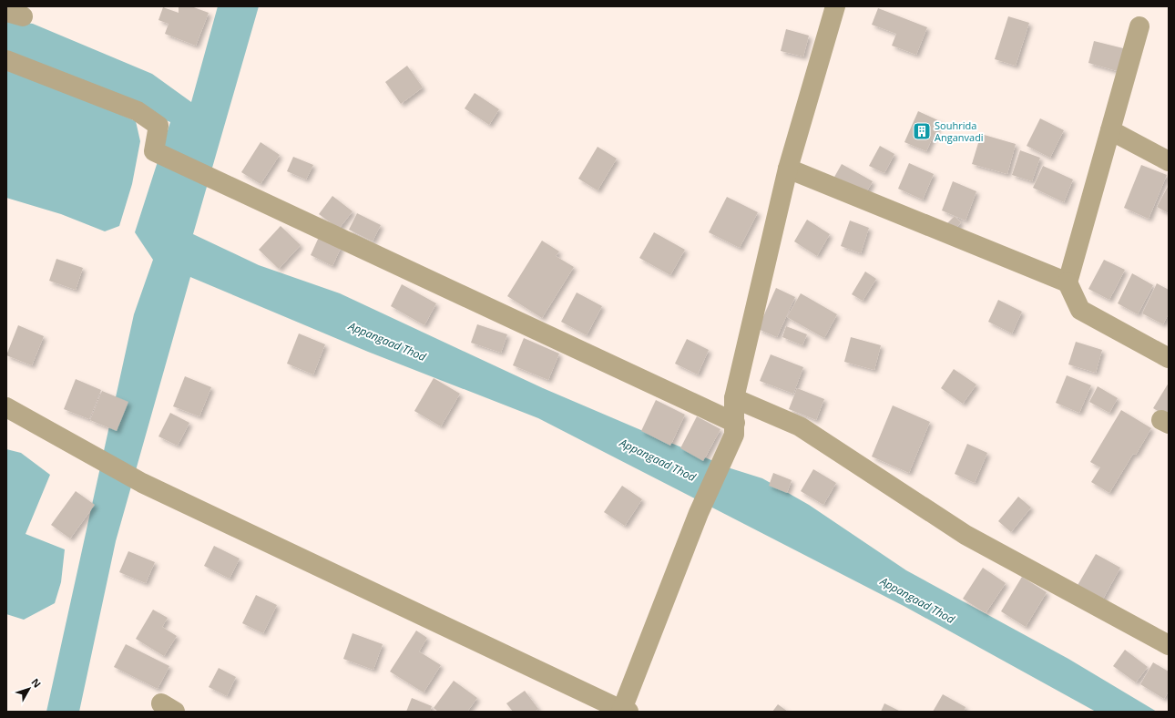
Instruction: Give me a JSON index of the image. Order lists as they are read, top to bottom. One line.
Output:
{"water":["Appangaad Thod"],"places":{"building":["Souhrida Anganvadi"]},"north":"top right"}
